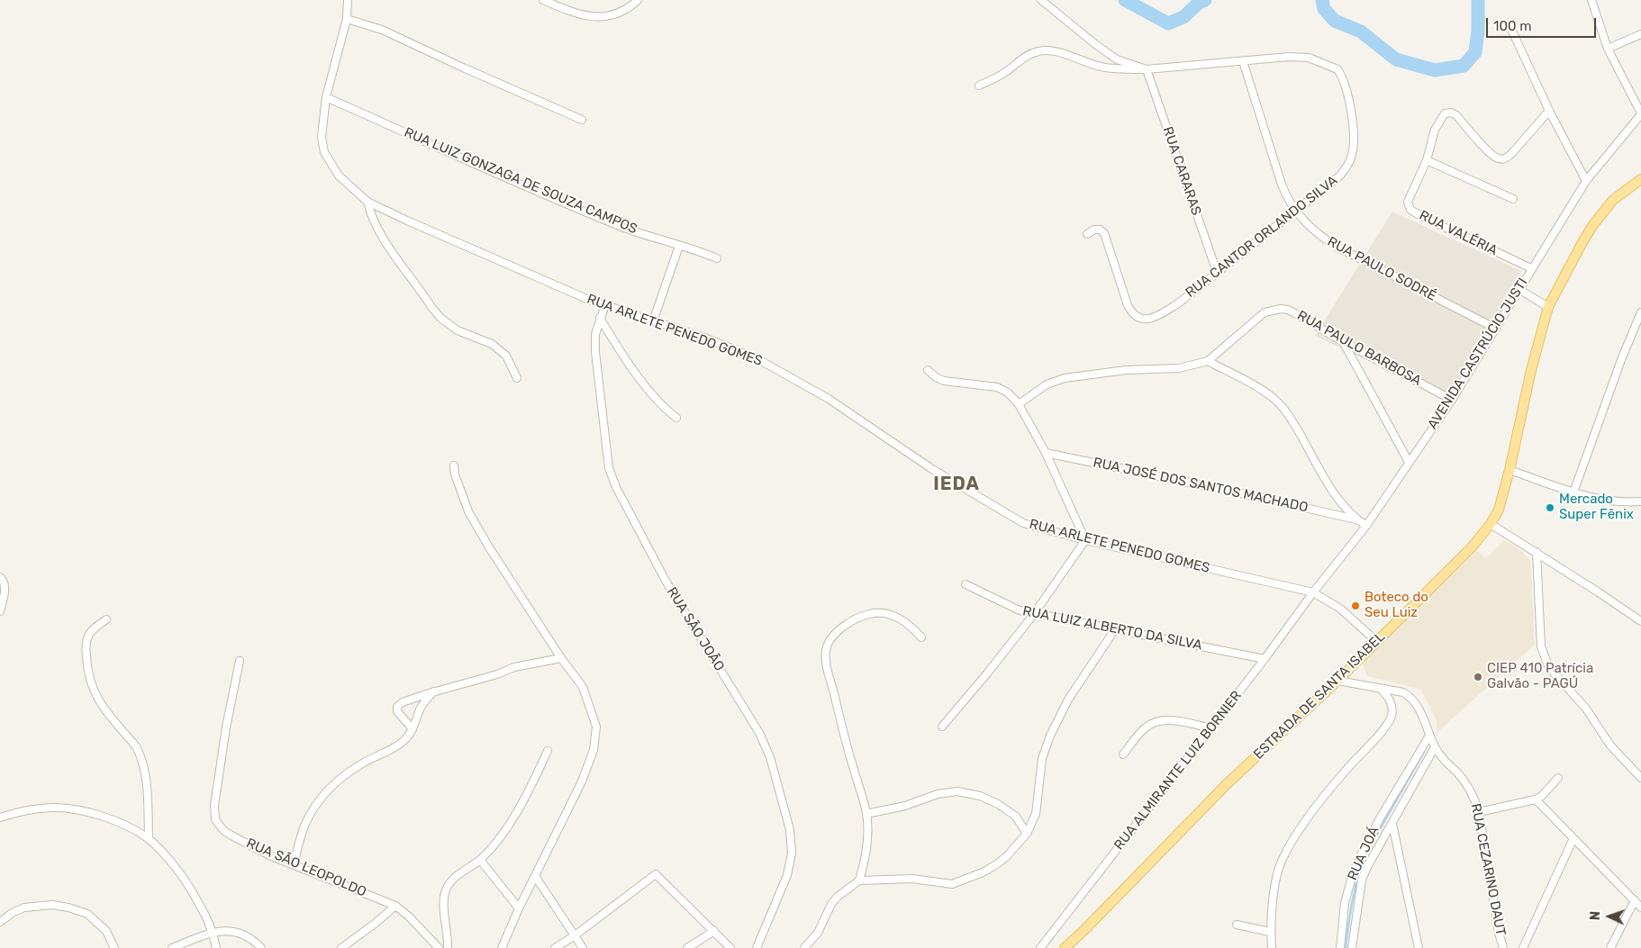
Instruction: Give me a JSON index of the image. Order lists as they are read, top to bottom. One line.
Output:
{"streets":{"main road":["ESTRADA DE SANTA ISABEL"],"street":["RUA CARARAS","RUA LUIZ GONZAGA DE SOUZA CAMPOS","RUA VALÉRIA","RUA CANTOR ORLANDO SILVA","RUA PAULO SODRÉ","RUA ARLETE PENEDO GOMES","RUA PAULO BARBOSA","AVENIDA CASTRÚCIO JUSTI","RUA JOSÉ DOS SANTOS MACHADO","RUA LUIZ ALBERTO DA SILVA","RUA SÃO JOÃO","RUA ALMIRANTE LUIZ BORNIER","RUA JOÁ","RUA SÃO LEOPOLDO","RUA CEZARINO DAUT"]},"crossings":[["RUA CARARAS","RUA CANTOR ORLANDO SILVA"],["RUA LUIZ GONZAGA DE SOUZA CAMPOS","RUA ARLETE PENEDO GOMES"],["RUA VALÉRIA","AVENIDA CASTRÚCIO JUSTI"],["RUA CANTOR ORLANDO SILVA","RUA PAULO SODRÉ"],["RUA PAULO SODRÉ","AVENIDA CASTRÚCIO JUSTI"],["RUA ARLETE PENEDO GOMES","AVENIDA CASTRÚCIO JUSTI"],["RUA ARLETE PENEDO GOMES","RUA SÃO JOÃO"],["RUA ARLETE PENEDO GOMES","ESTRADA DE SANTA ISABEL"],["RUA ARLETE PENEDO GOMES","RUA ALMIRANTE LUIZ BORNIER"],["RUA PAULO BARBOSA","AVENIDA CASTRÚCIO JUSTI"],["AVENIDA CASTRÚCIO JUSTI","RUA ALMIRANTE LUIZ BORNIER"],["RUA LUIZ ALBERTO DA SILVA","RUA ALMIRANTE LUIZ BORNIER"],["ESTRADA DE SANTA ISABEL","RUA CEZARINO DAUT"],["RUA JOÁ","RUA CEZARINO DAUT"]],"districts":["IEDA"],"places":["Mercado Super Fênix","Boteco do Seu Luiz","CIEP 410 Patrícia Galvão - PAGÚ"],"scale_bar":"100 m","north":"left"}
